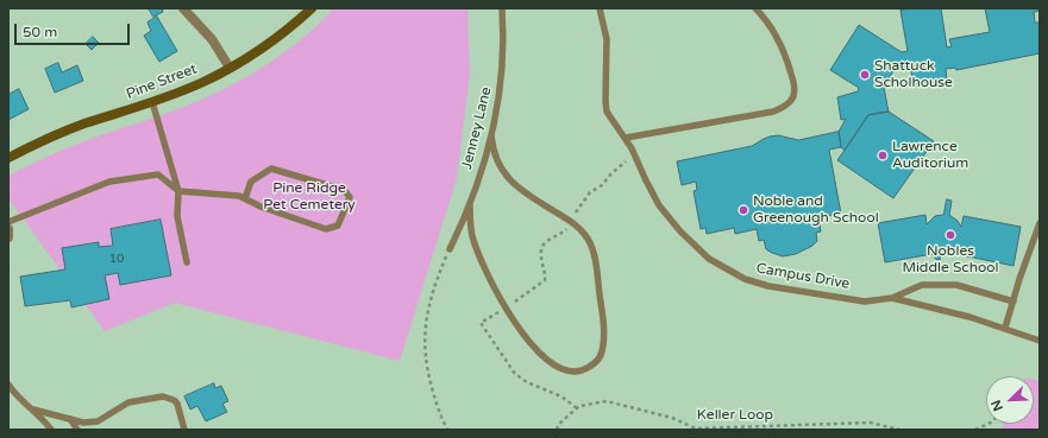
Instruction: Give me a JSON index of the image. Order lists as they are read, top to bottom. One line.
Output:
{"streets":{"street":["Pine Street"],"lane":["Jenney Lane","Campus Drive"],"path":["Keller Loop"]},"parks":["Pine Ridge Pet Cemetery"],"places":["Shattuck Scholhouse","Lawrence Auditorium","Noble and Greenough School","Nobles Middle School"],"house_numbers":["10"],"scale_bar":"50 m","north":"bottom left"}
